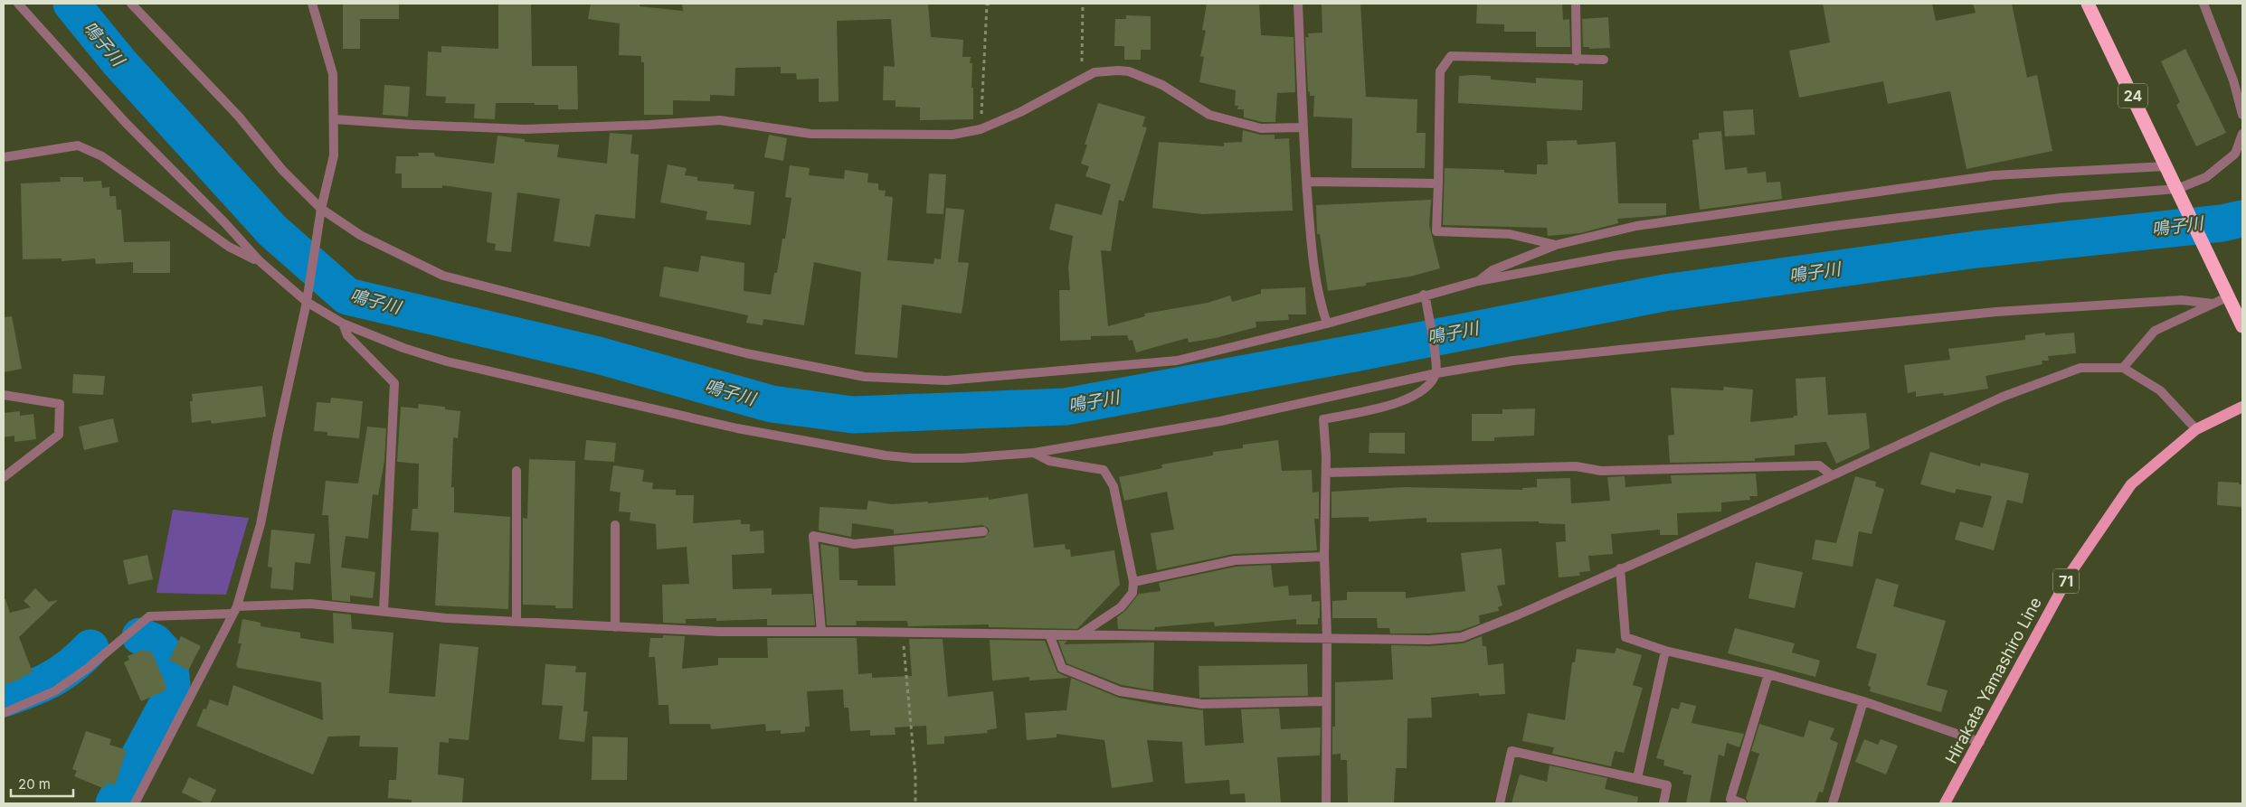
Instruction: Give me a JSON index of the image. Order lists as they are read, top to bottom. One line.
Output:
{"streets":{"highway":["24"],"main road":["71","Hirakata Yamashiro Line"]},"water":["鳴子川"],"scale_bar":"20 m"}
